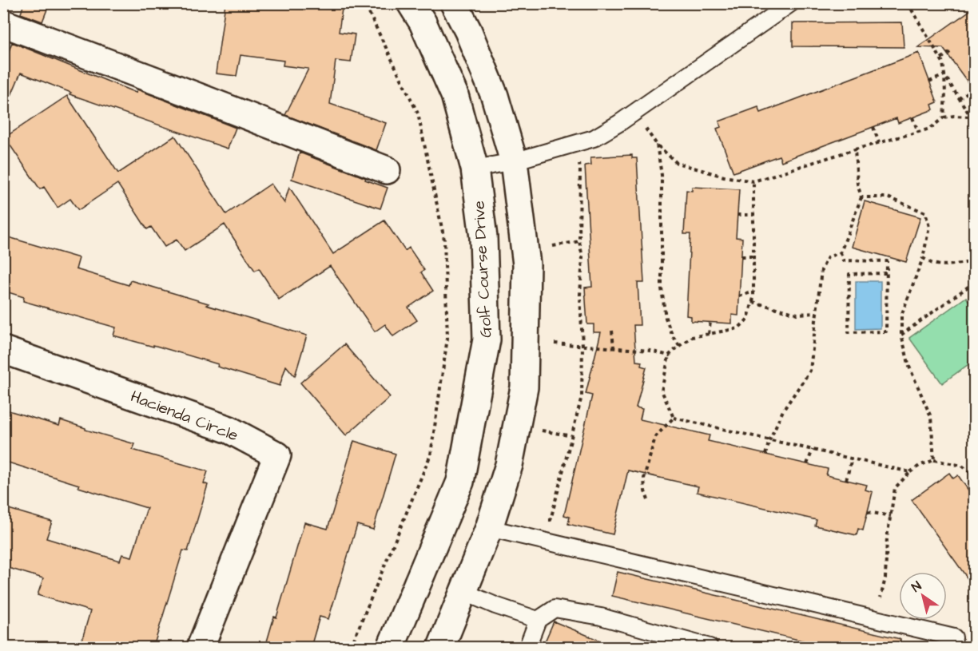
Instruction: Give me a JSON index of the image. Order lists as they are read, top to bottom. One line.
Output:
{"streets":{"street":["Golf Course Drive","Hacienda Circle"]},"north":"top left"}
